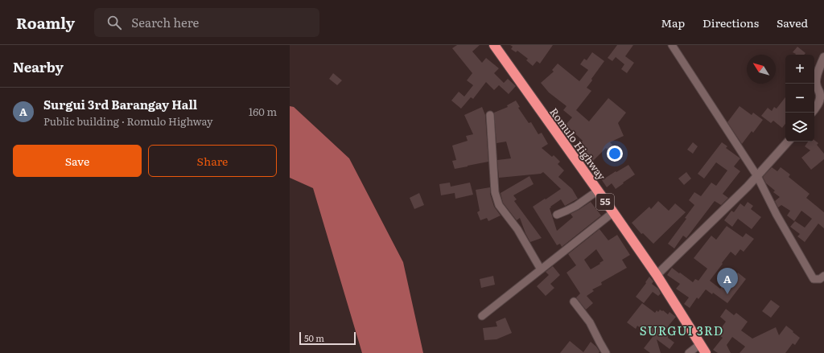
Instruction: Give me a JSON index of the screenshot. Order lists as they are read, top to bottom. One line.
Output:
{"streets":{"highway":["Romulo Highway","55"]},"districts":["SURGUI 3RD"],"scale_bar":"50 m","north":"top left","page":{"header":"Roamly","search":"Search here","nav":["Map","Directions","Saved"],"heading":"Nearby","map_buttons":["+","−"],"list":[{"mark":"A","name":"Surgui 3rd Barangay Hall","note":"Public building · Romulo Highway","value":"160 m"}],"buttons":["Save","Share"],"pins":"A","scale":"50 m"}}
